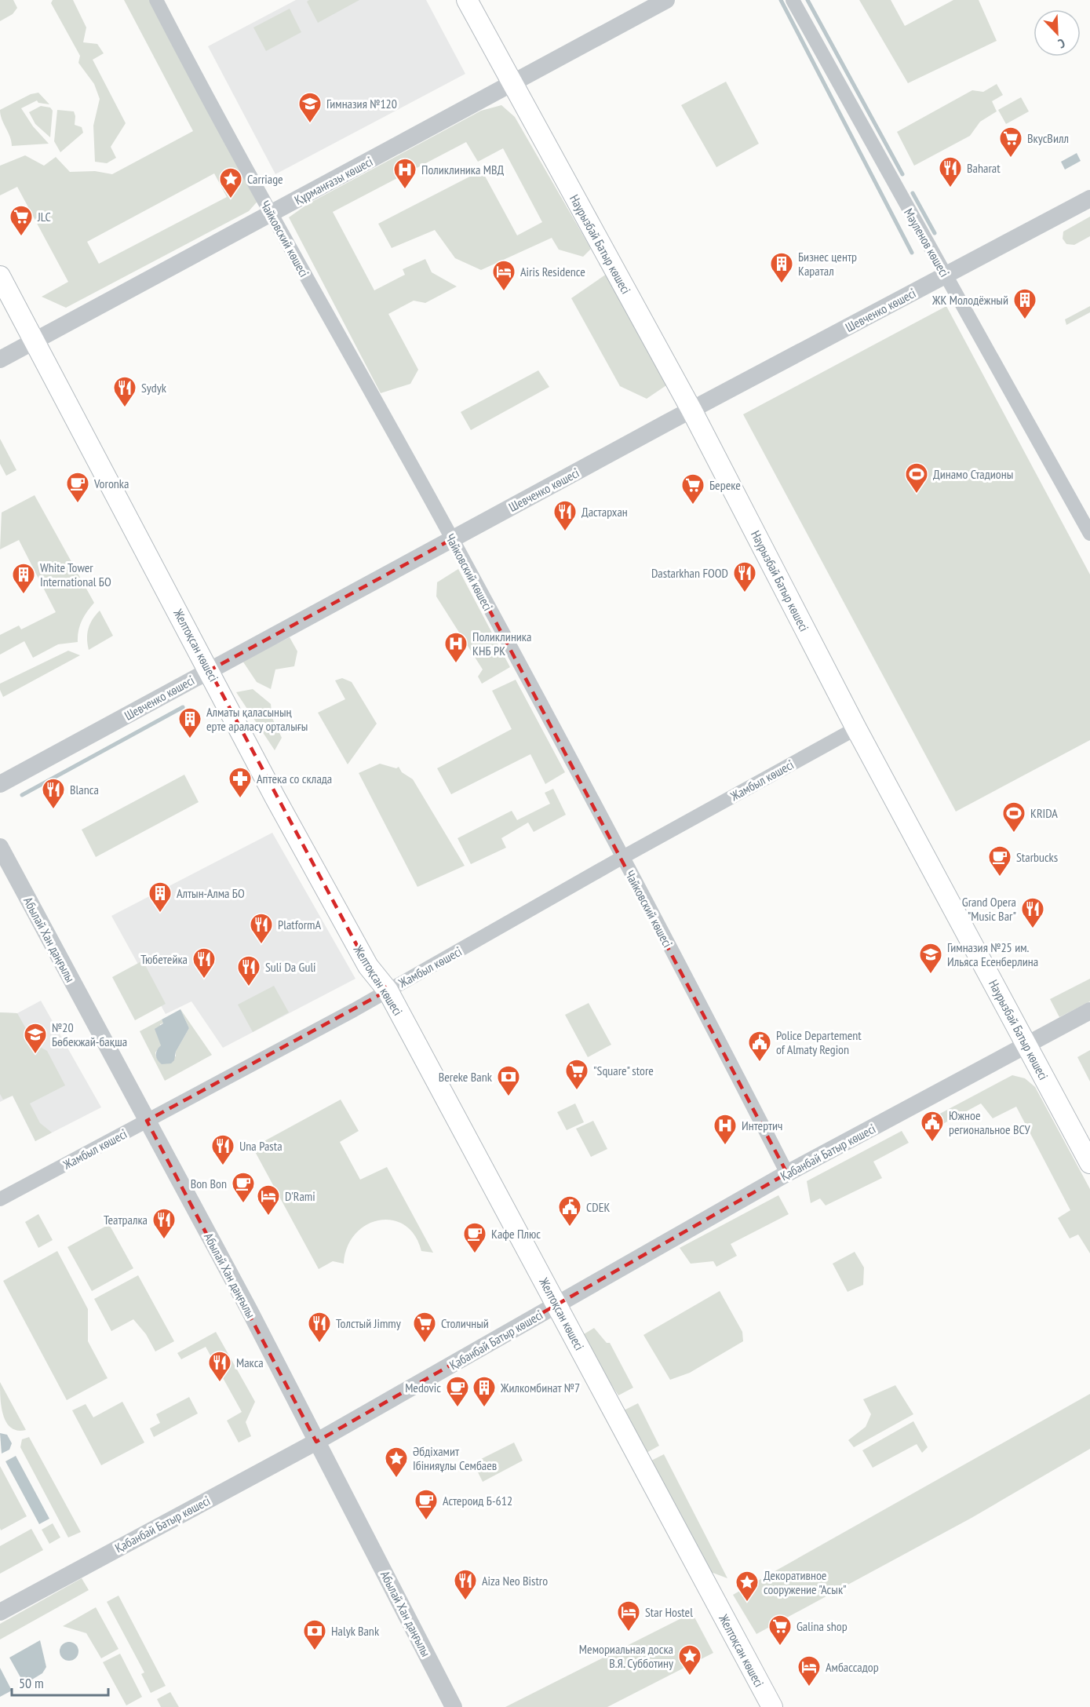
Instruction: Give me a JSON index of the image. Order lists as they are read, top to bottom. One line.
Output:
{"streets":{"main road":["Наурызбай Батыр көшесі","Желтоқсан көшесі"],"street":["Құрманғазы көшесі","Чайковский көшесі","Мәуленов көшесі","Шевченко көшесі","Жамбыл көшесі","Абылай Хан даңғылы","Қабанбай Батыр көшесі"]},"crossings":[["Құрманғазы көшесі","Чайковский көшесі"],["Құрманғазы көшесі","Наурызбай Батыр көшесі"],["Құрманғазы көшесі","Желтоқсан көшесі"],["Чайковский көшесі","Шевченко көшесі"],["Чайковский көшесі","Жамбыл көшесі"],["Чайковский көшесі","Қабанбай Батыр көшесі"],["Мәуленов көшесі","Шевченко көшесі"],["Наурызбай Батыр көшесі","Шевченко көшесі"],["Наурызбай Батыр көшесі","Жамбыл көшесі"],["Наурызбай Батыр көшесі","Қабанбай Батыр көшесі"],["Шевченко көшесі","Желтоқсан көшесі"],["Желтоқсан көшесі","Жамбыл көшесі"],["Желтоқсан көшесі","Қабанбай Батыр көшесі"],["Жамбыл көшесі","Абылай Хан даңғылы"],["Абылай Хан даңғылы","Қабанбай Батыр көшесі"]],"places":{"school or university":["Гимназия №120","Гимназия №25 им. Ильяса Есенберлина","№20 Бөбекжай-бақша"],"supermarket":["ВкусВилл","JLC","Береке","\"Square\" store","Столичный","Galina shop"],"restaurant":["Baharat","Sydyk","Дастархан","Dastarkhan FOOD","Blanca","Grand Opera \"Music Bar\"","PlatformA","Тюбетейка","Suli Da Guli","Una Pasta","Театралка","Толстый Jimmy","Макса","Aiza Neo Bistro"],"hospital":["Поликлиника МВД","Поликлиника КНБ РК","Интертич"],"place":["Carriage","Әбдіхамит Ібінияұлы Сембаев","Декоративное сооружение \"Асык\"","Мемориальная доска В.Я. Субботину"],"building":["Бизнес центр Каратал","ЖК Молодёжный","White Tower International БО","Алматы қаласының ерте араласу орталығы","Алтын-Алма БО","Жилкомбинат №7"],"hotel":["Airis Residence","D'Rami","Star Hostel","Амбассадор"],"sports":["Динамо Стадионы","KRIDA"],"cafe":["Voronka","Starbucks","Bon Bon","Кафе Плюс","Medovic","Астероид Б-612"],"pharmacy":["Аптека со склада"],"public building":["Police Departement of Almaty Region","Южное региональное ВСУ","CDEK"],"bank":["Bereke Bank","Halyk Bank"]},"scale_bar":"50 m","north":"bottom right"}
